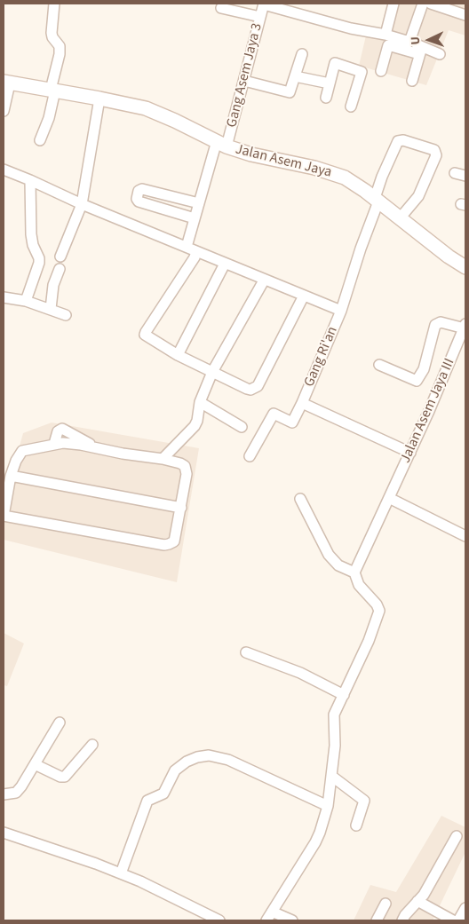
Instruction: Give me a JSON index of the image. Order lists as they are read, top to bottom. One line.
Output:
{"streets":{"main road":["Jalan Asem Jaya"],"street":["Gang Asem Jaya 3","Gang Ri'an","Jalan Asem Jaya III"]},"crossings":[["Gang Asem Jaya 3","Jalan Asem Jaya"],["Jalan Asem Jaya","Gang Ri'an"]],"north":"left"}
